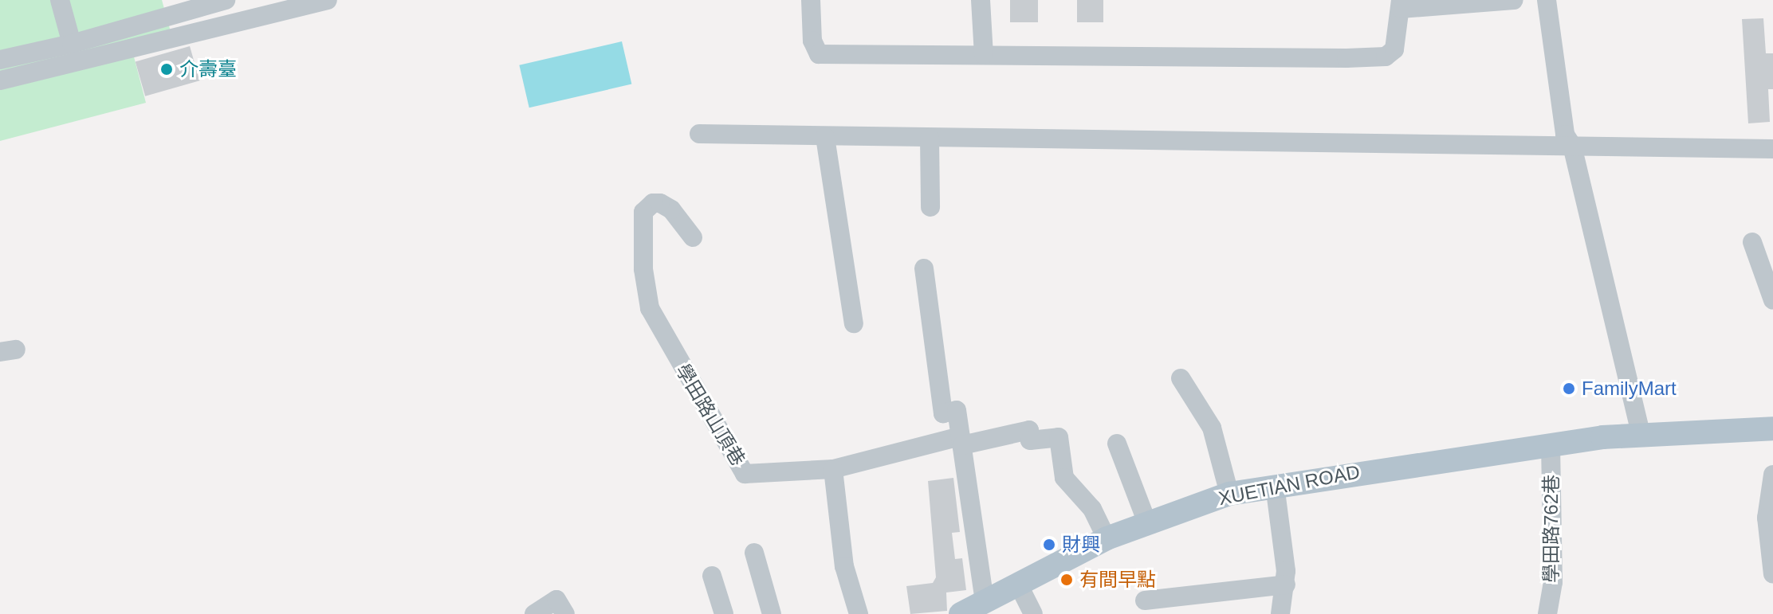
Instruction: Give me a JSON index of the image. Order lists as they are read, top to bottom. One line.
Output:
{"streets":{"main road":["XUETIAN ROAD"],"street":["學田路山頂巷","學田路762巷"]},"crossings":[["學田路山頂巷","XUETIAN ROAD"],["XUETIAN ROAD","學田路762巷"]],"places":["介壽臺","FamilyMart","財興","有間早點"]}
